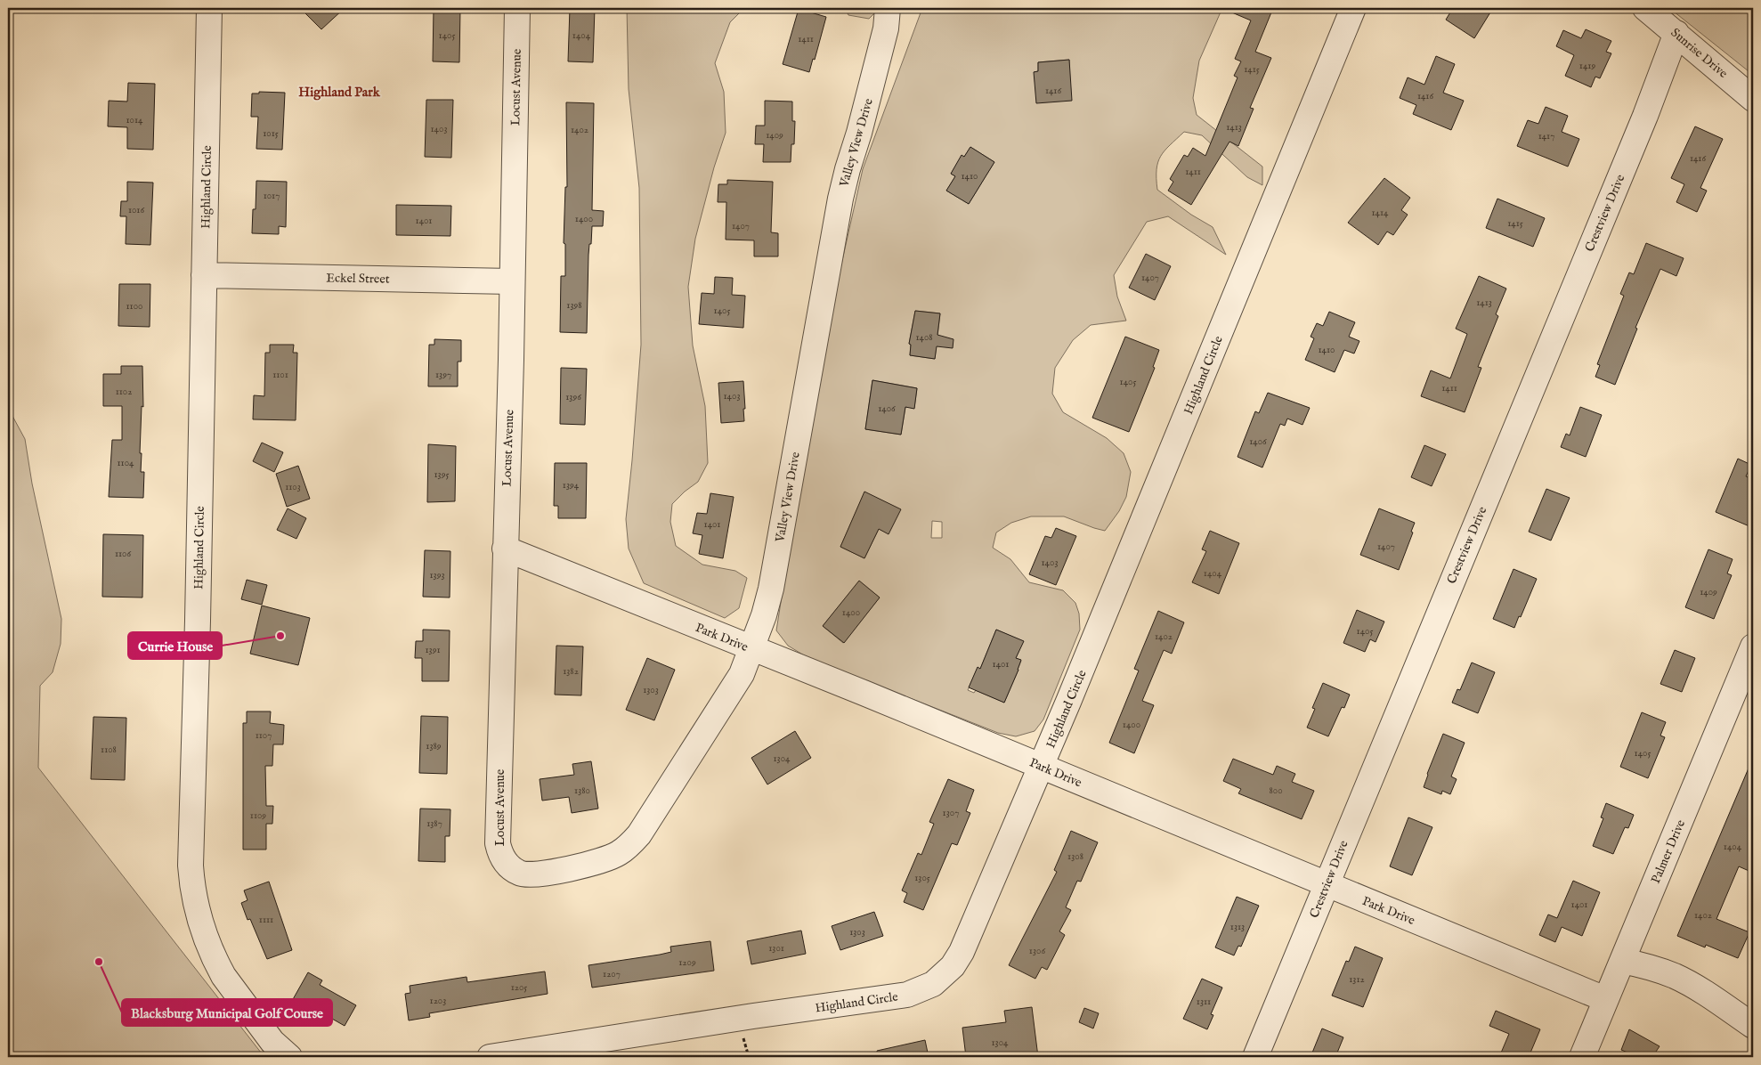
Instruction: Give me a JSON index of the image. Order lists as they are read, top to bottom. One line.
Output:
{"streets":{"street":["Sunrise Drive","Locust Avenue","Valley View Drive","Highland Circle","Crestview Drive","Eckel Street","Park Drive","Palmer Drive"]},"crossings":[["Sunrise Drive","Crestview Drive"],["Locust Avenue","Valley View Drive"],["Locust Avenue","Eckel Street"],["Locust Avenue","Park Drive"],["Valley View Drive","Park Drive"],["Highland Circle","Eckel Street"],["Highland Circle","Park Drive"],["Crestview Drive","Park Drive"],["Park Drive","Palmer Drive"]],"districts":["Highland Park"],"places":["Currie House","Blacksburg Municipal Golf Course"],"house_numbers":["1405","1404","1411","1419","1415","1416","1416","1014","1413","1403","1402","1015","1409","1417","1416","1411","1410","1017","1016","1414","1400","1401","1415","1407","1407","1413","1398","1100","1405","1408","1410","1101","1397","1405","1411","1102","1403","1396","1406","1406","1104","1395","1394","1103","1401","1407","1106","1403","1404","1393","1409","1400","1405","1402","1391","1401","1382","1303","1400","1107","1389","1108","1405","1304","1380","800","1307","1109","1387","1404","1308","1305","1401","1402","1111","1313","1303","1301","1306","1209","1207","1312","1205","1203","1311","1304"]}
